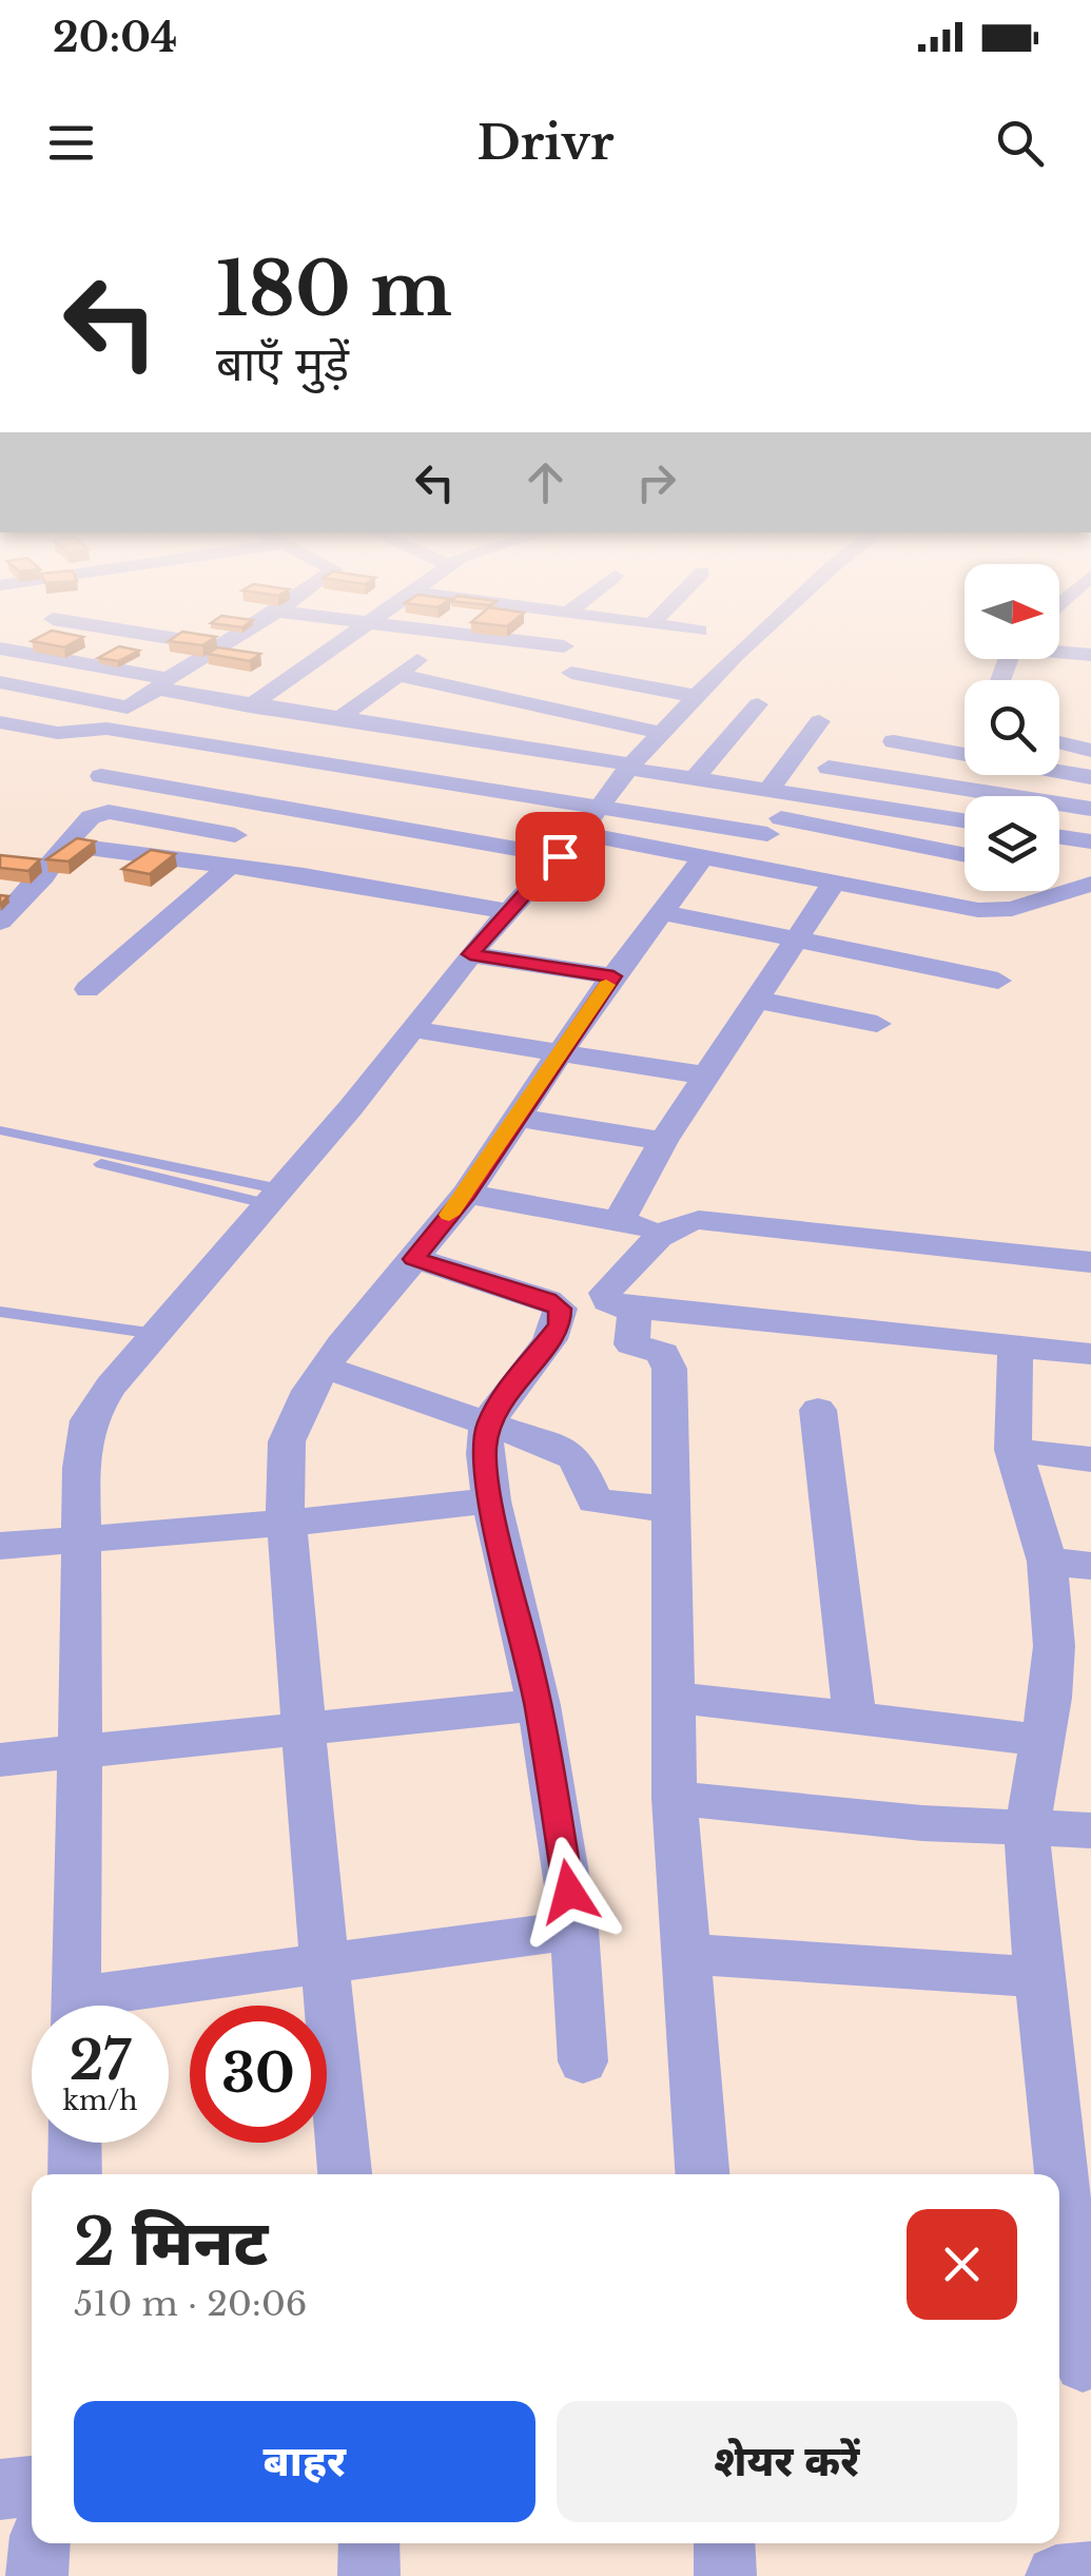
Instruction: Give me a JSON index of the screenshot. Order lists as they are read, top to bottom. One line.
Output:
{"north":"right","page":{"status":"20:04","header":"Drivr","turn":["180 m","बाएँ मुड़ें"],"speed":"27 km/h","limit":"30","heading":["2 मिनट","510 m · 20:06"],"buttons":["बाहर","शेयर करें"]}}
